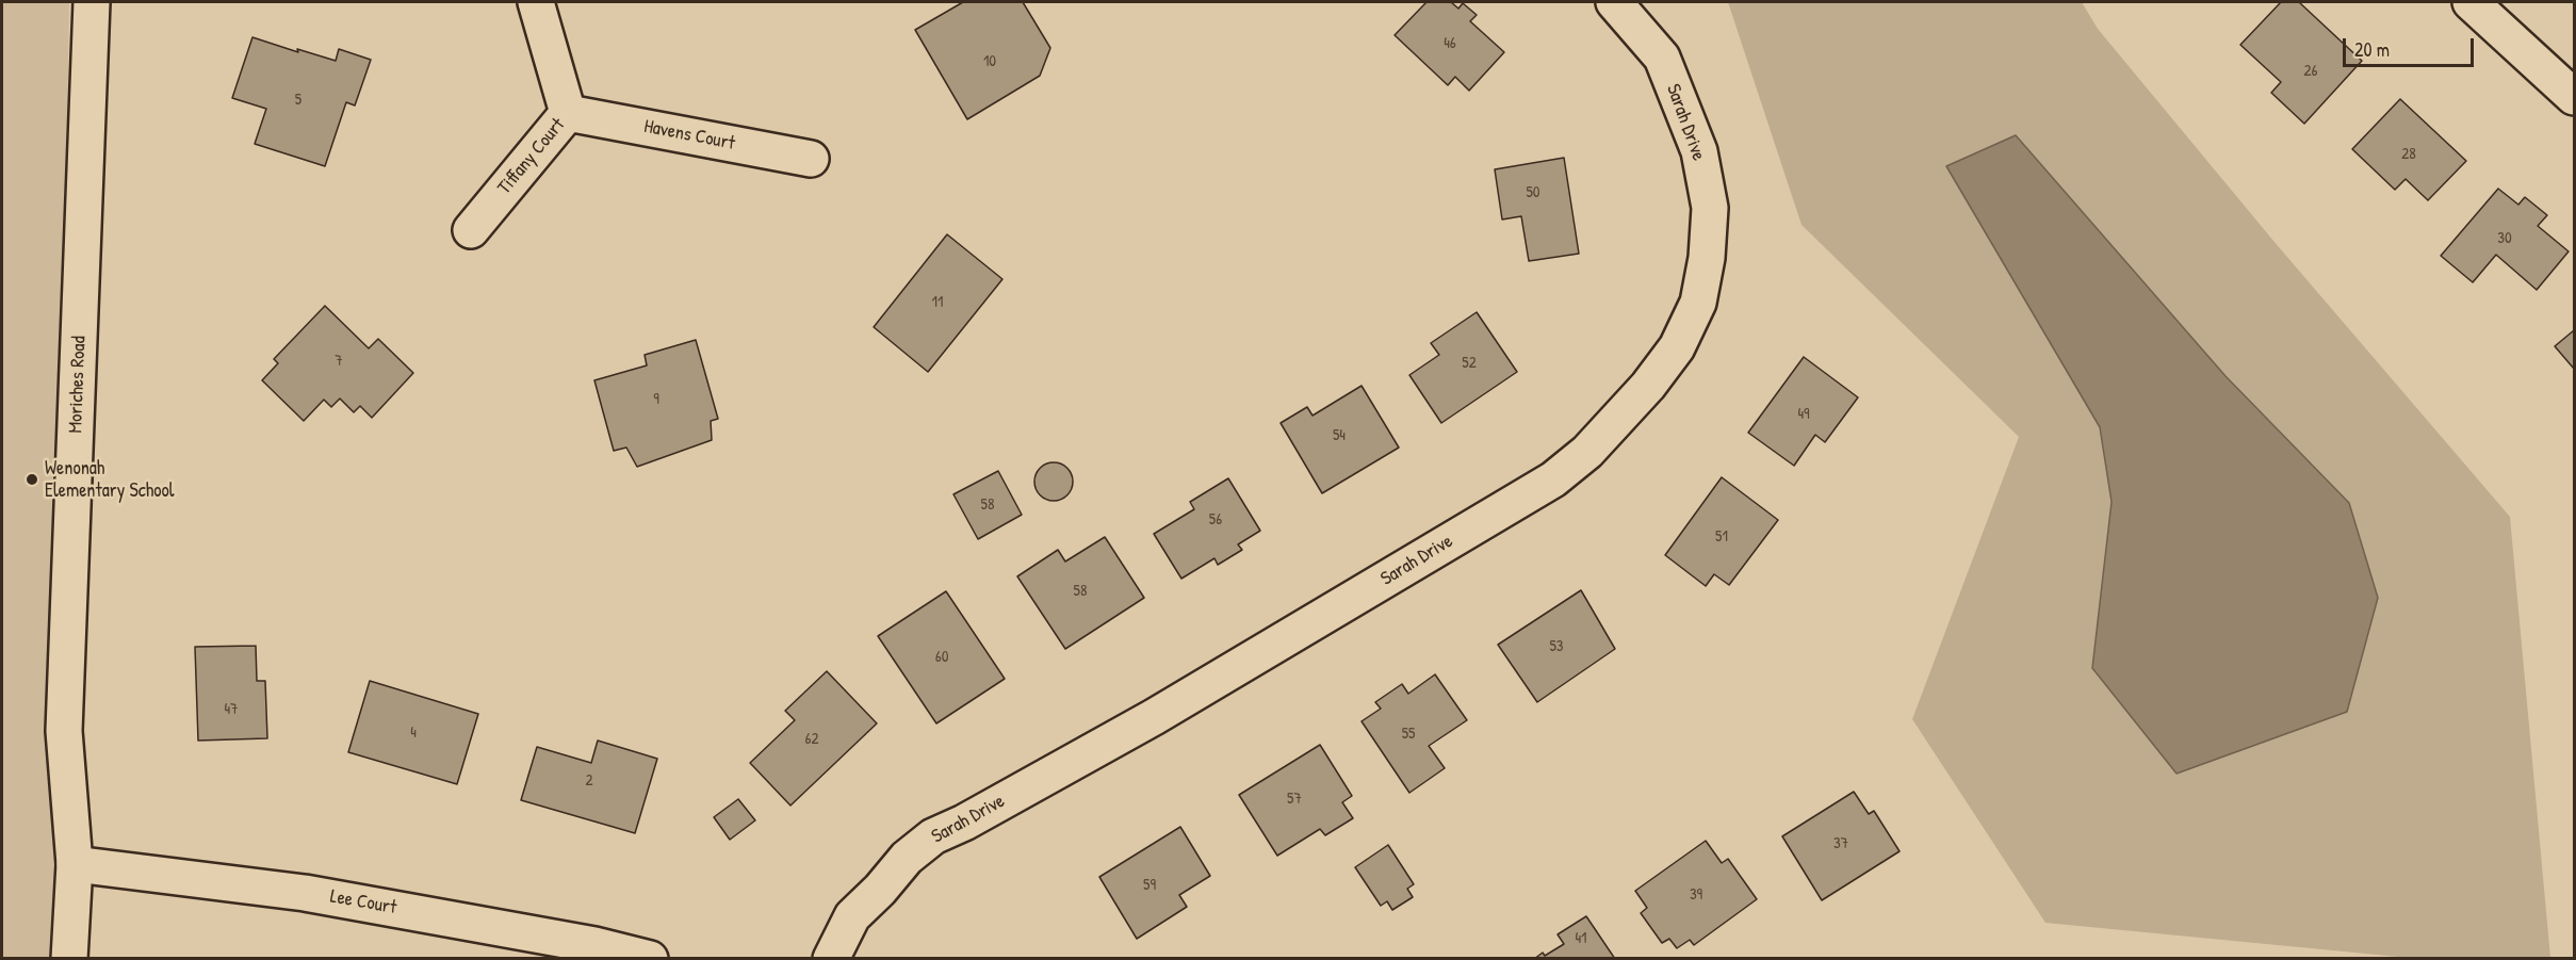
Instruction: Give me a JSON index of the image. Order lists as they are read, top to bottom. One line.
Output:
{"streets":{"street":["Sarah Drive","Havens Court","Tiffany Court","Moriches Road","Lee Court"]},"crossings":[["Havens Court","Tiffany Court"],["Moriches Road","Lee Court"]],"places":["Wenonah Elementary School"],"house_numbers":["46","10","26","5","28","50","30","11","7","52","9","49","54","58","56","51","58","53","60","47","4","55","62","2","57","37","59","39","41"],"scale_bar":"20 m"}
